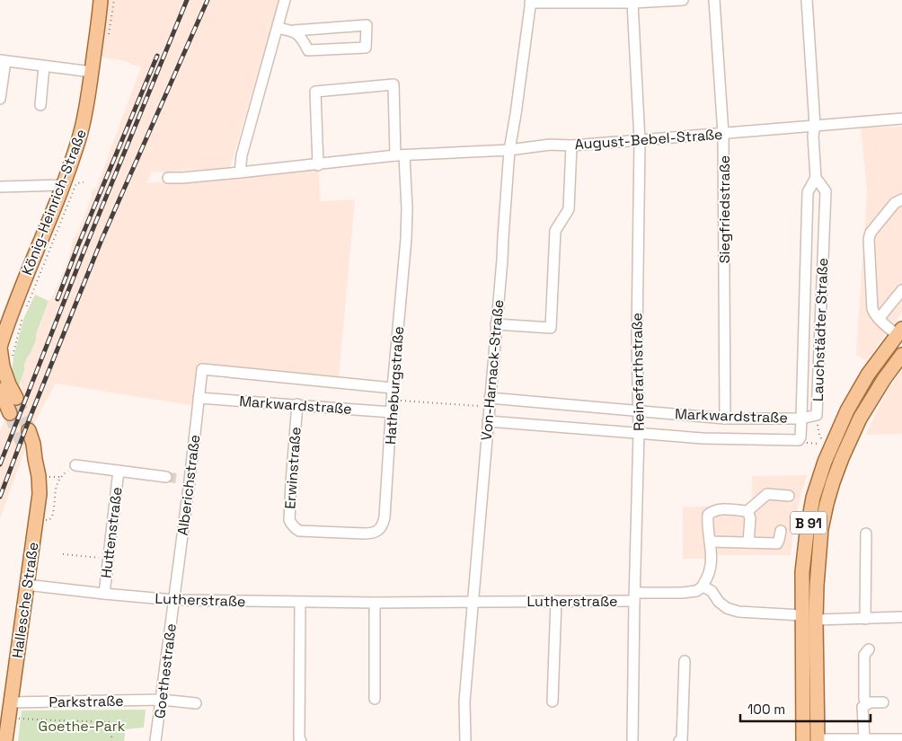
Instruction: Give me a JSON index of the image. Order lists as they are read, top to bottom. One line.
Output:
{"streets":{"main road":["König-Heinrich-Straße","B 91","Hallesche Straße"],"street":["August-Bebel-Straße","Siegfriedstraße","Lauchstädter Straße","Von-Harnack-Straße","Reinefarthstraße","Hatheburgstraße","Markwardstraße","Erwinstraße","Alberichstraße","Huttenstraße","Lutherstraße","Goethestraße","Parkstraße"]},"crossings":[["August-Bebel-Straße","Siegfriedstraße"],["August-Bebel-Straße","Lauchstädter Straße"],["August-Bebel-Straße","Von-Harnack-Straße"],["August-Bebel-Straße","Reinefarthstraße"],["August-Bebel-Straße","Hatheburgstraße"],["Siegfriedstraße","Markwardstraße"],["Lauchstädter Straße","Markwardstraße"],["Von-Harnack-Straße","Markwardstraße"],["Von-Harnack-Straße","Lutherstraße"],["Reinefarthstraße","Markwardstraße"],["Reinefarthstraße","Lutherstraße"],["Hatheburgstraße","Markwardstraße"],["Hatheburgstraße","Erwinstraße"],["Markwardstraße","Erwinstraße"],["Markwardstraße","Alberichstraße"],["Alberichstraße","Lutherstraße"],["Alberichstraße","Goethestraße"],["Huttenstraße","Lutherstraße"],["Hallesche Straße","Lutherstraße"],["Hallesche Straße","Parkstraße"],["Lutherstraße","Goethestraße"],["Goethestraße","Parkstraße"]],"parks":["Goethe-Park"],"scale_bar":"100 m"}
